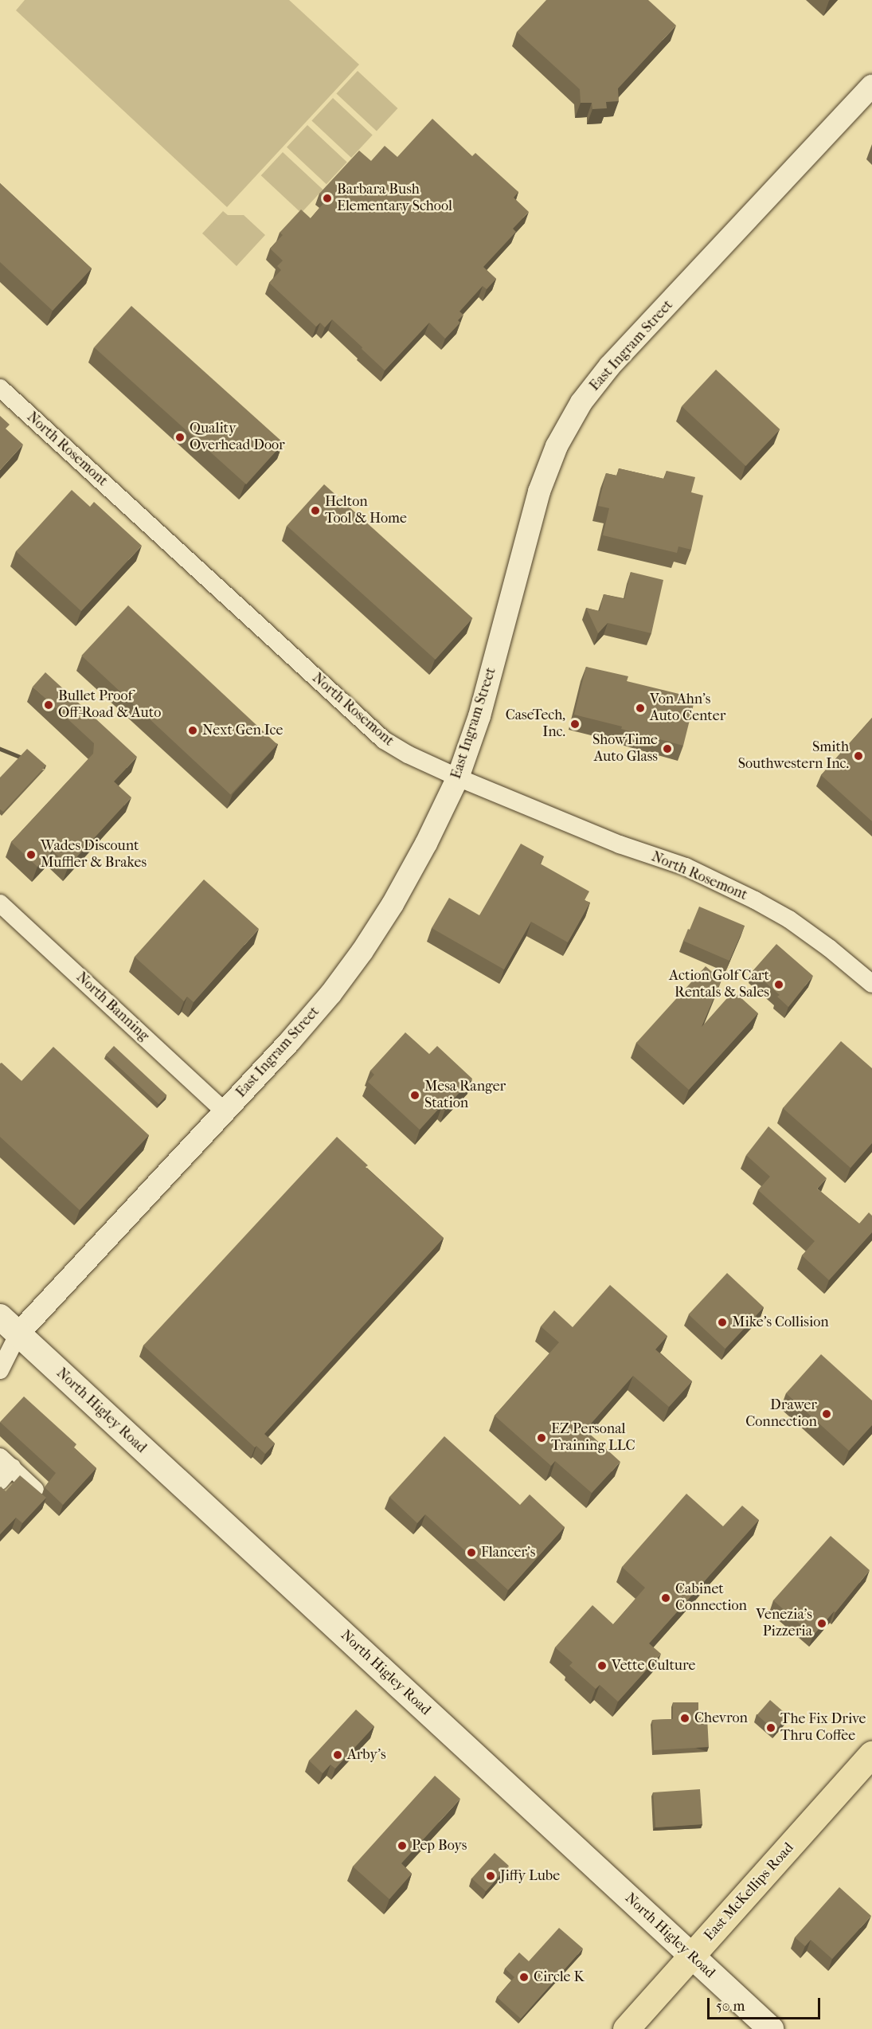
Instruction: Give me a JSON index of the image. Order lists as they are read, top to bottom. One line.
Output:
{"streets":{"main road":["North Higley Road","East McKellips Road"],"street":["East Ingram Street","North Rosemont","North Banning"]},"crossings":[["East Ingram Street","North Rosemont"],["East Ingram Street","North Banning"],["East Ingram Street","North Higley Road"],["North Higley Road","East McKellips Road"]],"places":["Barbara Bush Elementary School","Quality Overhead Door","Helton Tool & Home","Bullet Proof Off-Road & Auto","Von Ahn's Auto Center","CaseTech, Inc.","Next Gen Ice","ShowTime Auto Glass","Smith Southwestern Inc.","Wades Discount Muffler & Brakes","Action Golf Cart Rentals & Sales","Mesa Ranger Station","Mike's Collision","Drawer Connection","EZ Personal Training LLC","Flancer's","Cabinet Connection","Venezia's Pizzeria","Vette Culture","Chevron","The Fix Drive Thru Coffee","Arby's","Pep Boys","Jiffy Lube","Circle K"],"scale_bar":"50 m"}
